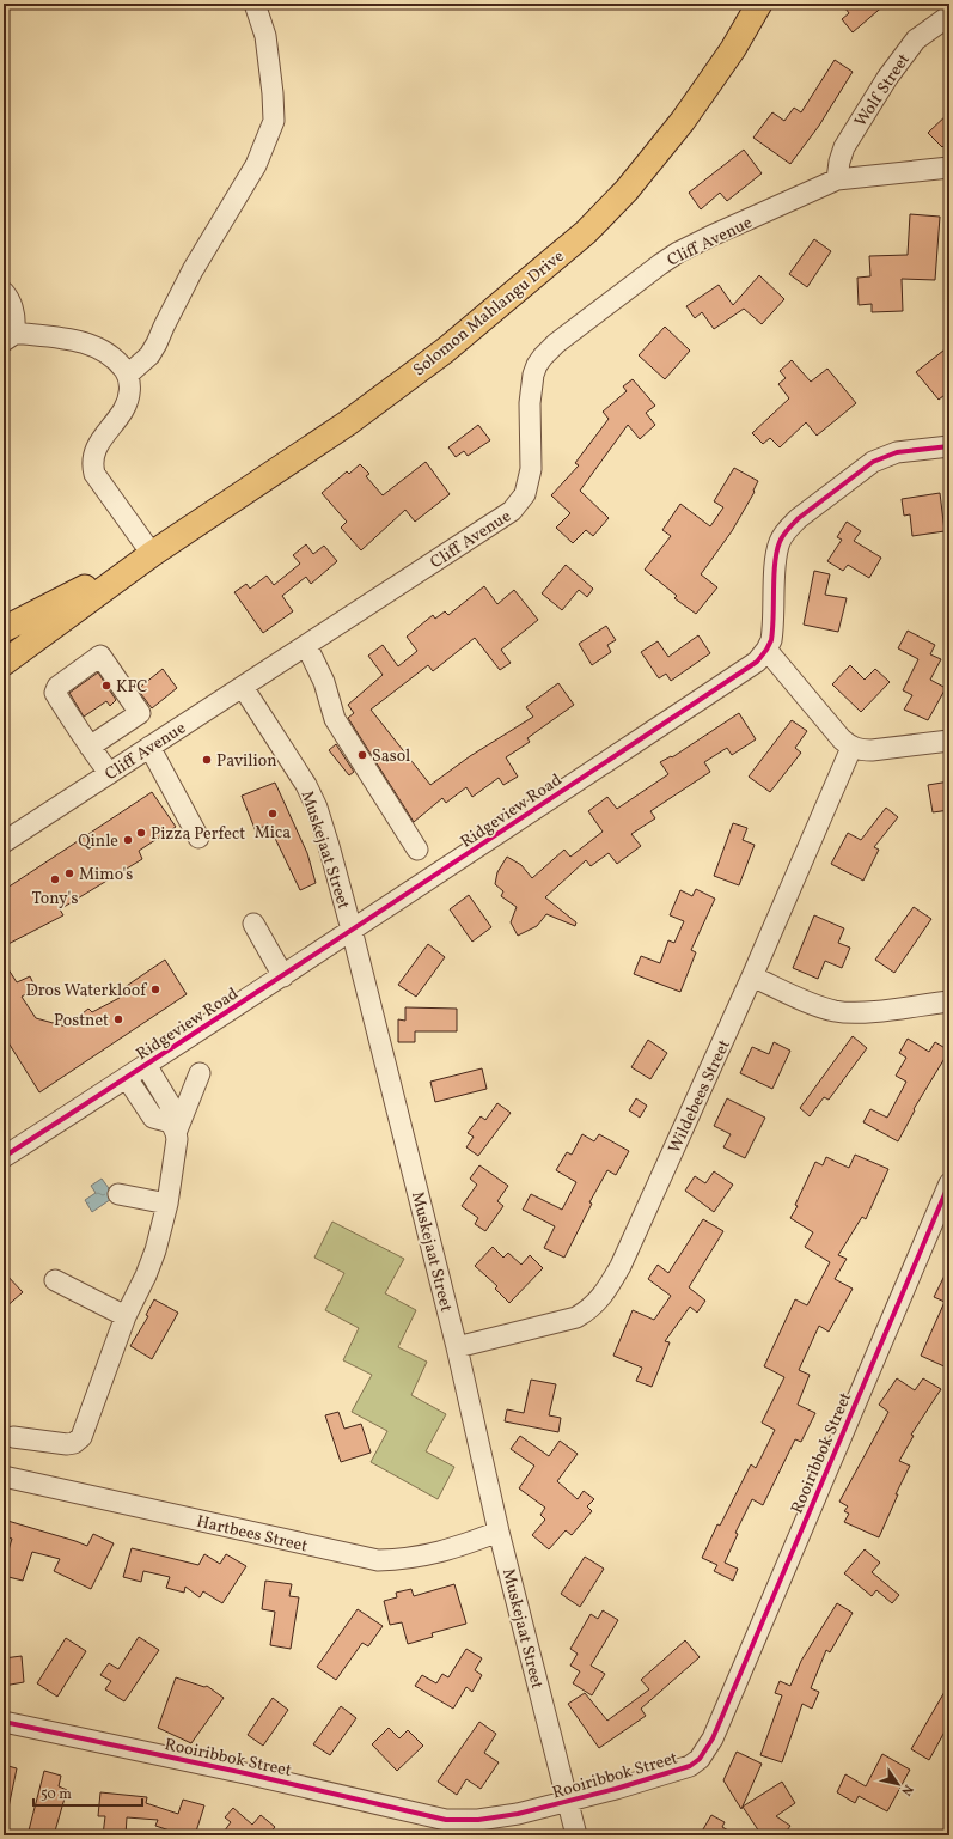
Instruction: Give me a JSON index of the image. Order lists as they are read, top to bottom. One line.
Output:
{"streets":{"main road":["Solomon Mahlangu Drive"],"street":["Wolf Street","Cliff Avenue","Ridgeview Road","Muskejaat Street","Wildebees Street","Rooiribbok Street","Hartbees Street"]},"crossings":[["Wolf Street","Cliff Avenue"],["Cliff Avenue","Muskejaat Street"],["Ridgeview Road","Muskejaat Street"],["Muskejaat Street","Wildebees Street"],["Muskejaat Street","Rooiribbok Street"],["Muskejaat Street","Hartbees Street"]],"places":["KFC","Sasol","Pavilion","Mica","Pizza Perfect","Qinle","Mimo's","Tony's","Dros Waterkloof","Postnet"],"scale_bar":"50 m","north":"bottom right"}
